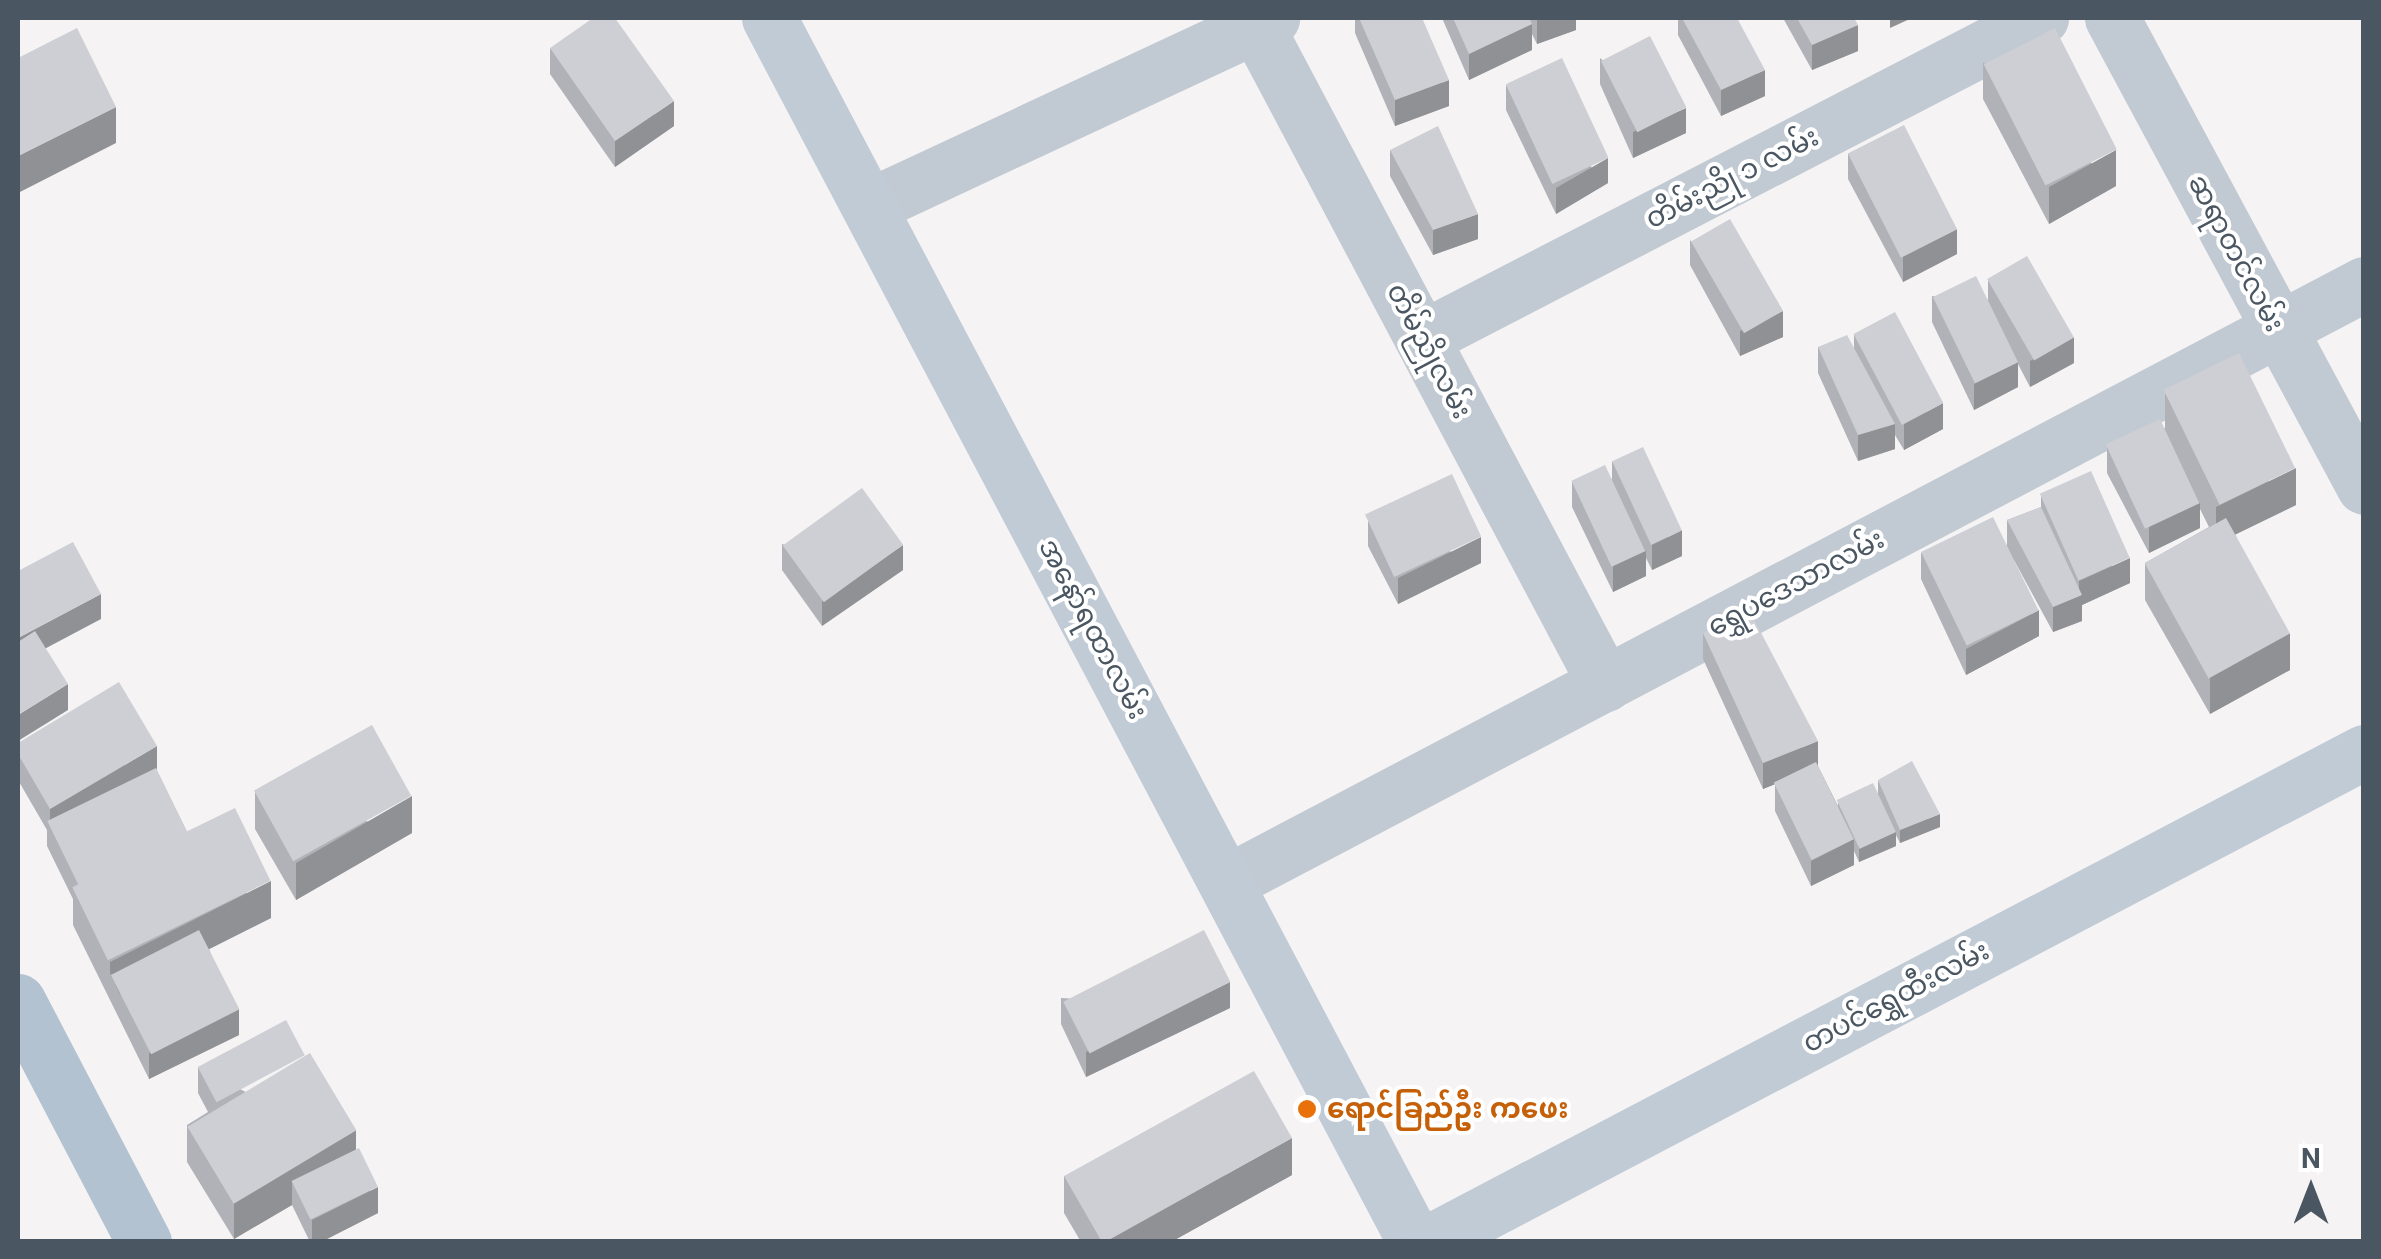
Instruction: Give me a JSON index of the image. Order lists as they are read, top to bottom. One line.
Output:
{"streets":{"main road":["အနော်ရထာလမ်း","တပင်ရွှေထီးလမ်း"],"street":["တိမ်းညို ၁ လမ်း","ဆရာတင်လမ်း","တိမ်ညိုလမ်း","ရွှေပဒေသာလမ်း"]},"crossings":[["တိမ်းညို ၁ လမ်း","တိမ်ညိုလမ်း"],["ဆရာတင်လမ်း","ရွှေပဒေသာလမ်း"],["တိမ်ညိုလမ်း","ရွှေပဒေသာလမ်း"],["ရွှေပဒေသာလမ်း","အနော်ရထာလမ်း"]],"places":["ရောင်ခြည်ဦး ကဖေး"],"north":"top"}
